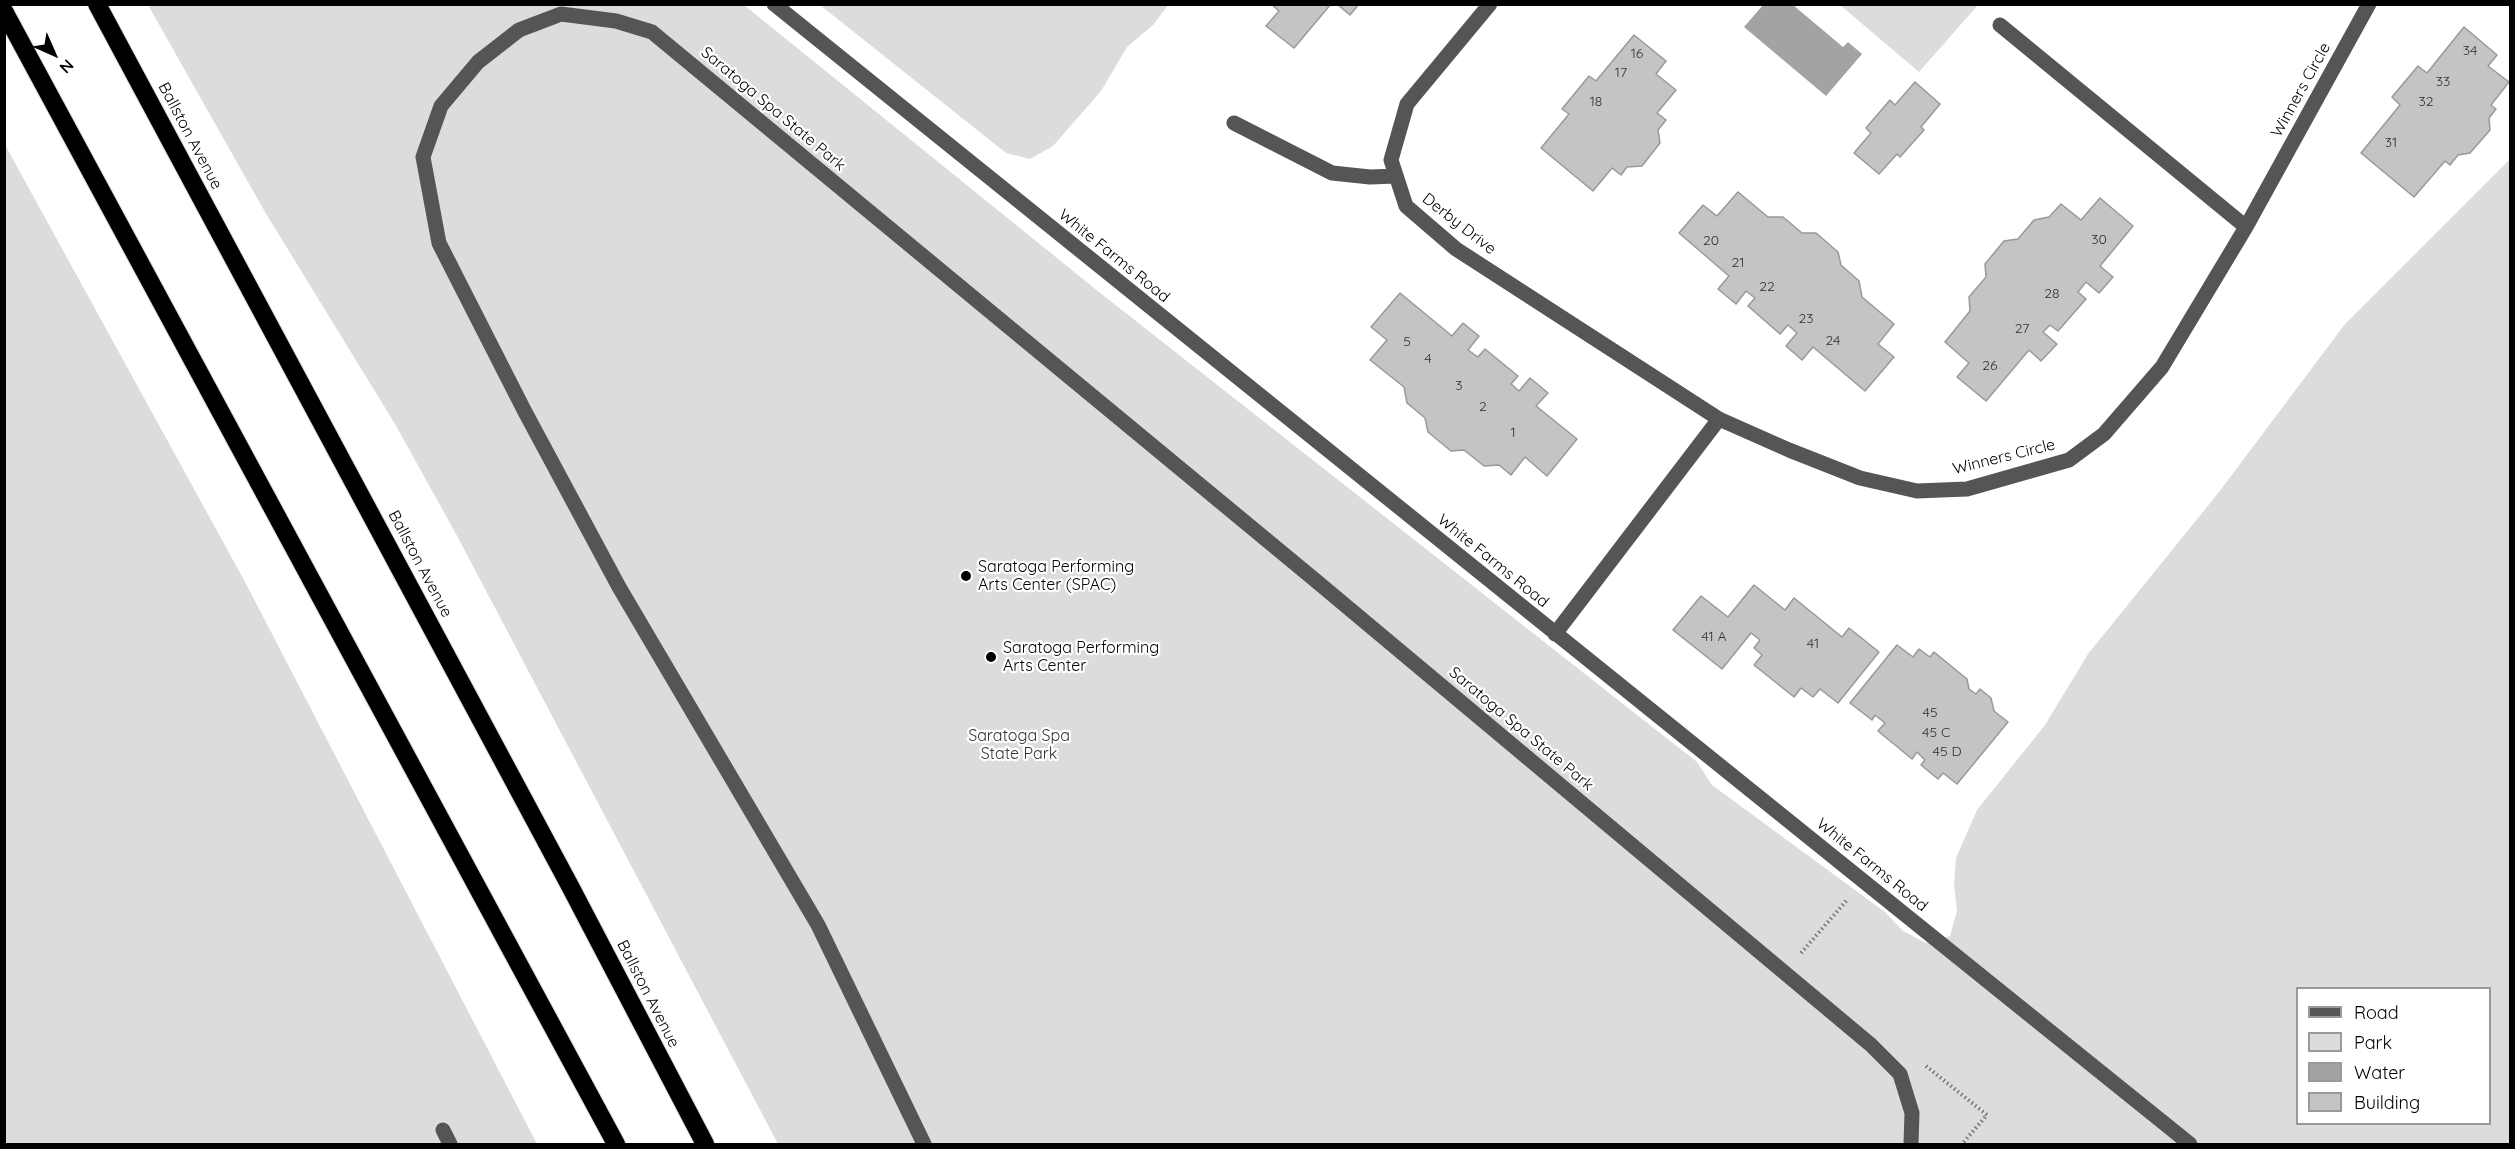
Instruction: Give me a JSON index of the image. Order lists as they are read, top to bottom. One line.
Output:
{"streets":{"highway":["Ballston Avenue"],"street":["Winners Circle","Saratoga Spa State Park","Derby Drive","White Farms Road"]},"crossings":[["Winners Circle","Derby Drive"]],"parks":["Saratoga Spa State Park"],"places":["Saratoga Performing Arts Center (SPAC)","Saratoga Performing Arts Center"],"house_numbers":["34","16","17","33","18","32","31","30","20","21","22","28","23","27","24","5","4","26","3","2","1","41 A","41","45","45 C","45 D"],"legend":["Road","Park","Water","Building"],"north":"bottom right"}
